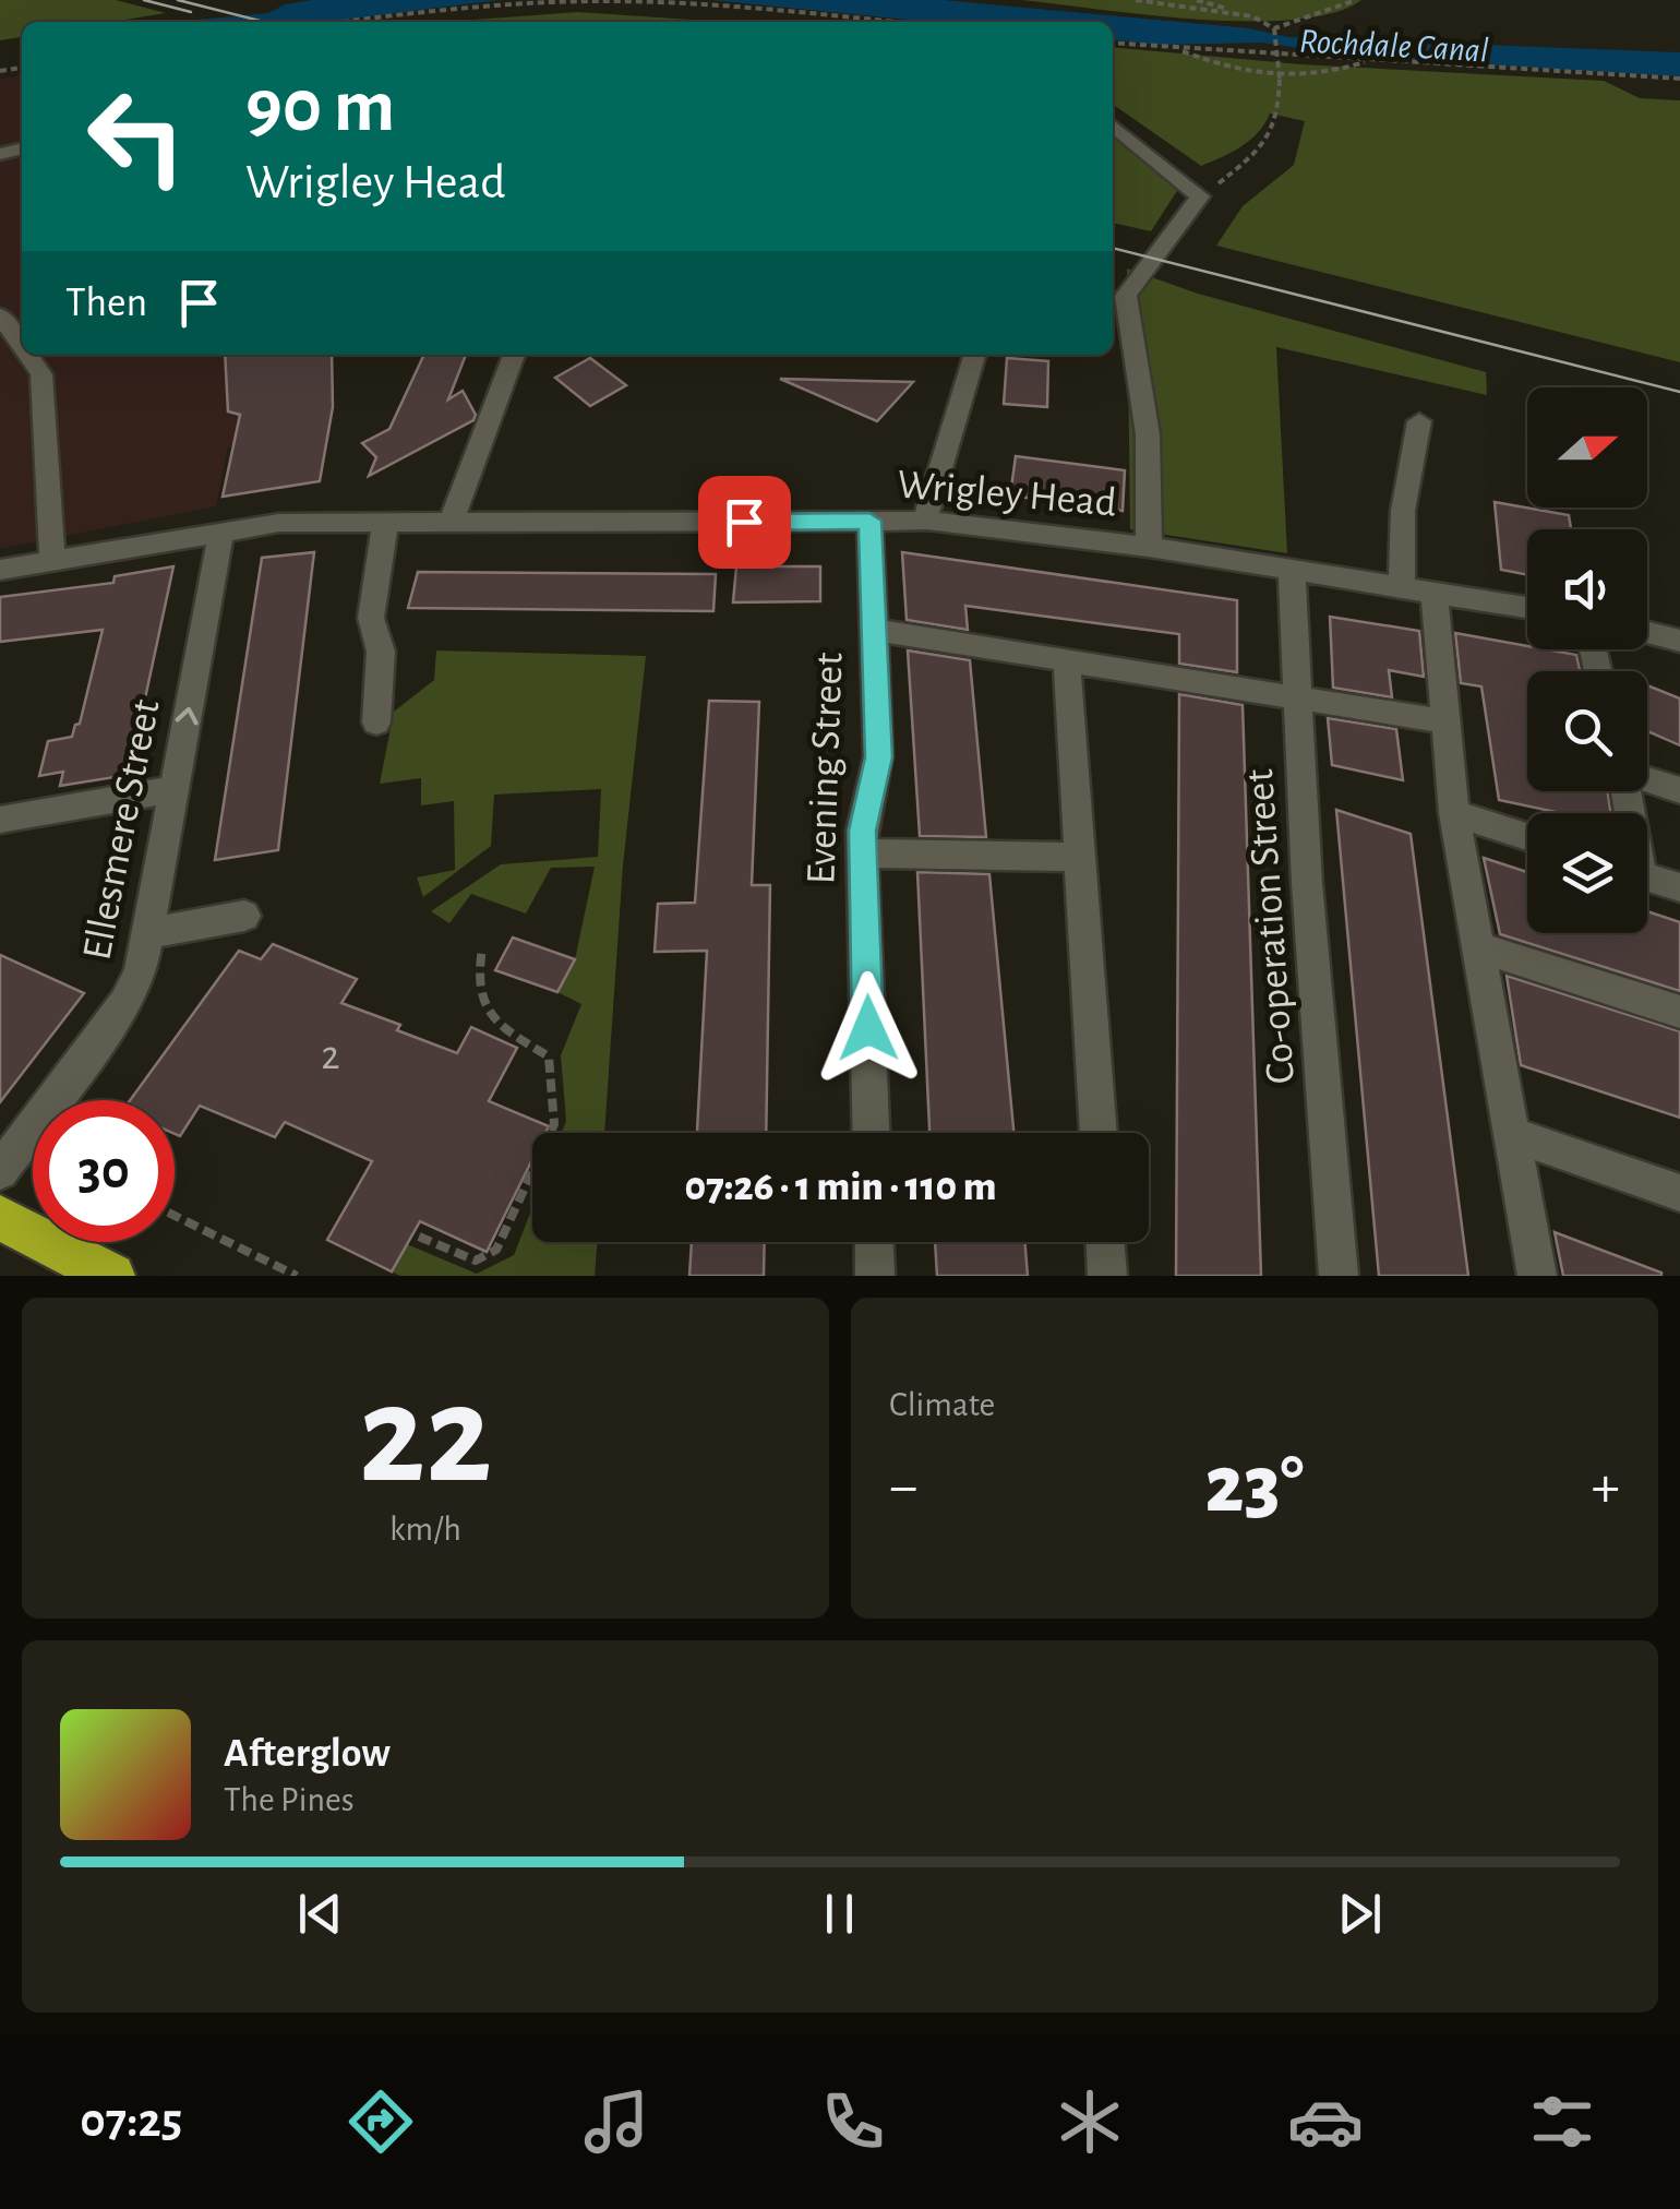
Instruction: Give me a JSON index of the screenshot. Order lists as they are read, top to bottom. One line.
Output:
{"streets":{"street":["Wrigley Head","Evening Street","Ellesmere Street","Co-operation Street"]},"crossings":[["Wrigley Head","Evening Street"],["Wrigley Head","Ellesmere Street"],["Wrigley Head","Co-operation Street"]],"water":["Rochdale Canal"],"house_numbers":["2"],"north":"right","page":{"turn":["90 m","Wrigley Head"],"then":"Then","limit":"30","trip":"07:26 · 1 min · 110 m","tile":[["22","km/h"],"Climate"],"heat":["−","23°","+"],"song":["Afterglow","The Pines"],"tabs":"07:25"}}
